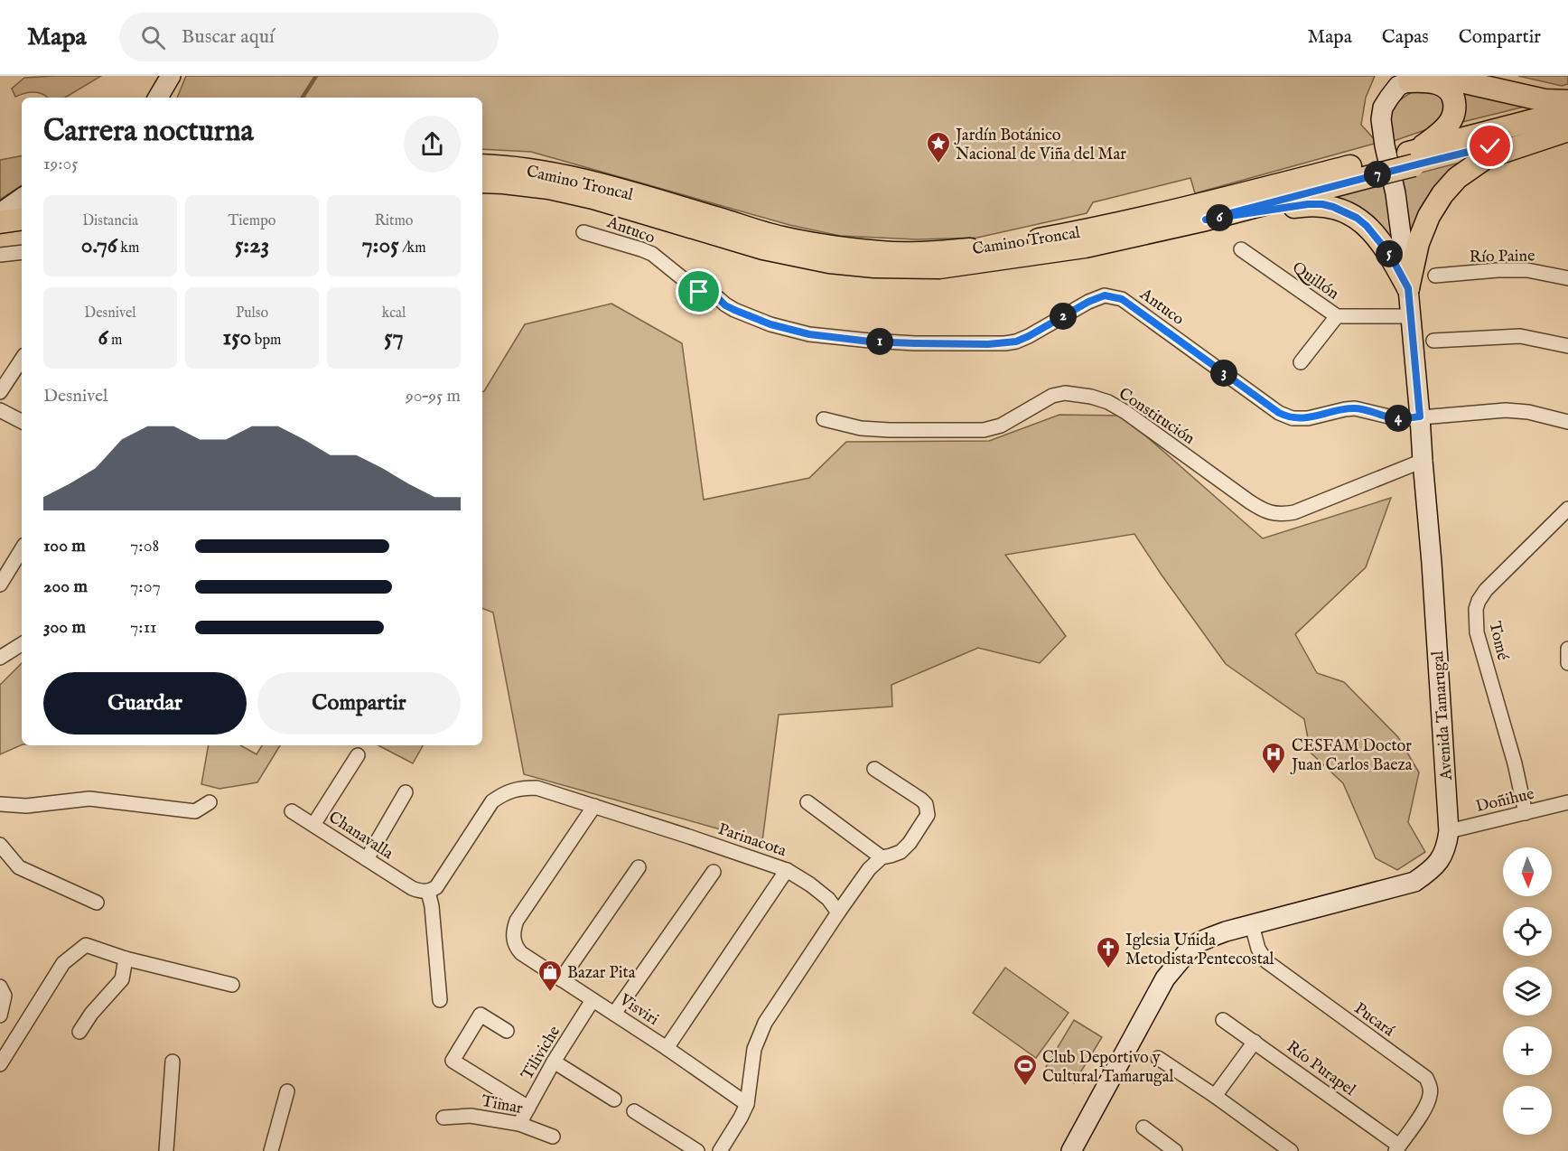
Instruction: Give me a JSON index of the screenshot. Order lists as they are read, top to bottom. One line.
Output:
{"streets":{"main road":["Camino Troncal"],"street":["Antuco","Río Paine","Quillón","Constitución","Tomé","Avenida Tamarugal","Doñihue","Chanavalla","Parinacota","Visviri","Pucará","Tiliviche","Río Purapel","Timar"]},"crossings":[["Antuco","Avenida Tamarugal"],["Quillón","Avenida Tamarugal"],["Constitución","Avenida Tamarugal"],["Tomé","Doñihue"],["Avenida Tamarugal","Doñihue"],["Avenida Tamarugal","Pucará"],["Chanavalla","Parinacota"],["Parinacota","Visviri"],["Visviri","Tiliviche"],["Pucará","Río Purapel"],["Tiliviche","Timar"]],"places":{"place":["Jardín Botánico Nacional de Viña del Mar"],"hospital":["CESFAM Doctor Juan Carlos Baeza"],"church":["Iglesia Unida Metodista Pentecostal"],"shop":["Bazar Pita"],"sports":["Club Deportivo y Cultural Tamarugal"]},"north":"bottom","page":{"header":"Mapa","search":"Buscar aquí","nav":["Mapa","Capas","Compartir"],"heading":["Carrera nocturna","19:05"],"pins":["7","6","5","2","1","3","4"],"stats":[["Distancia","0.76 km"],["Tiempo","5:23"],["Ritmo","7:05 /km"],["Desnivel","6 m"],["Pulso","150 bpm"],["kcal","57"]],"chart":["Desnivel","90–95 m"],"list":[{"name":"100 m","note":"7:08"},{"name":"200 m","note":"7:07"},{"name":"300 m","note":"7:11"}],"buttons":["Guardar","Compartir"],"map_buttons":["+","−"]}}
